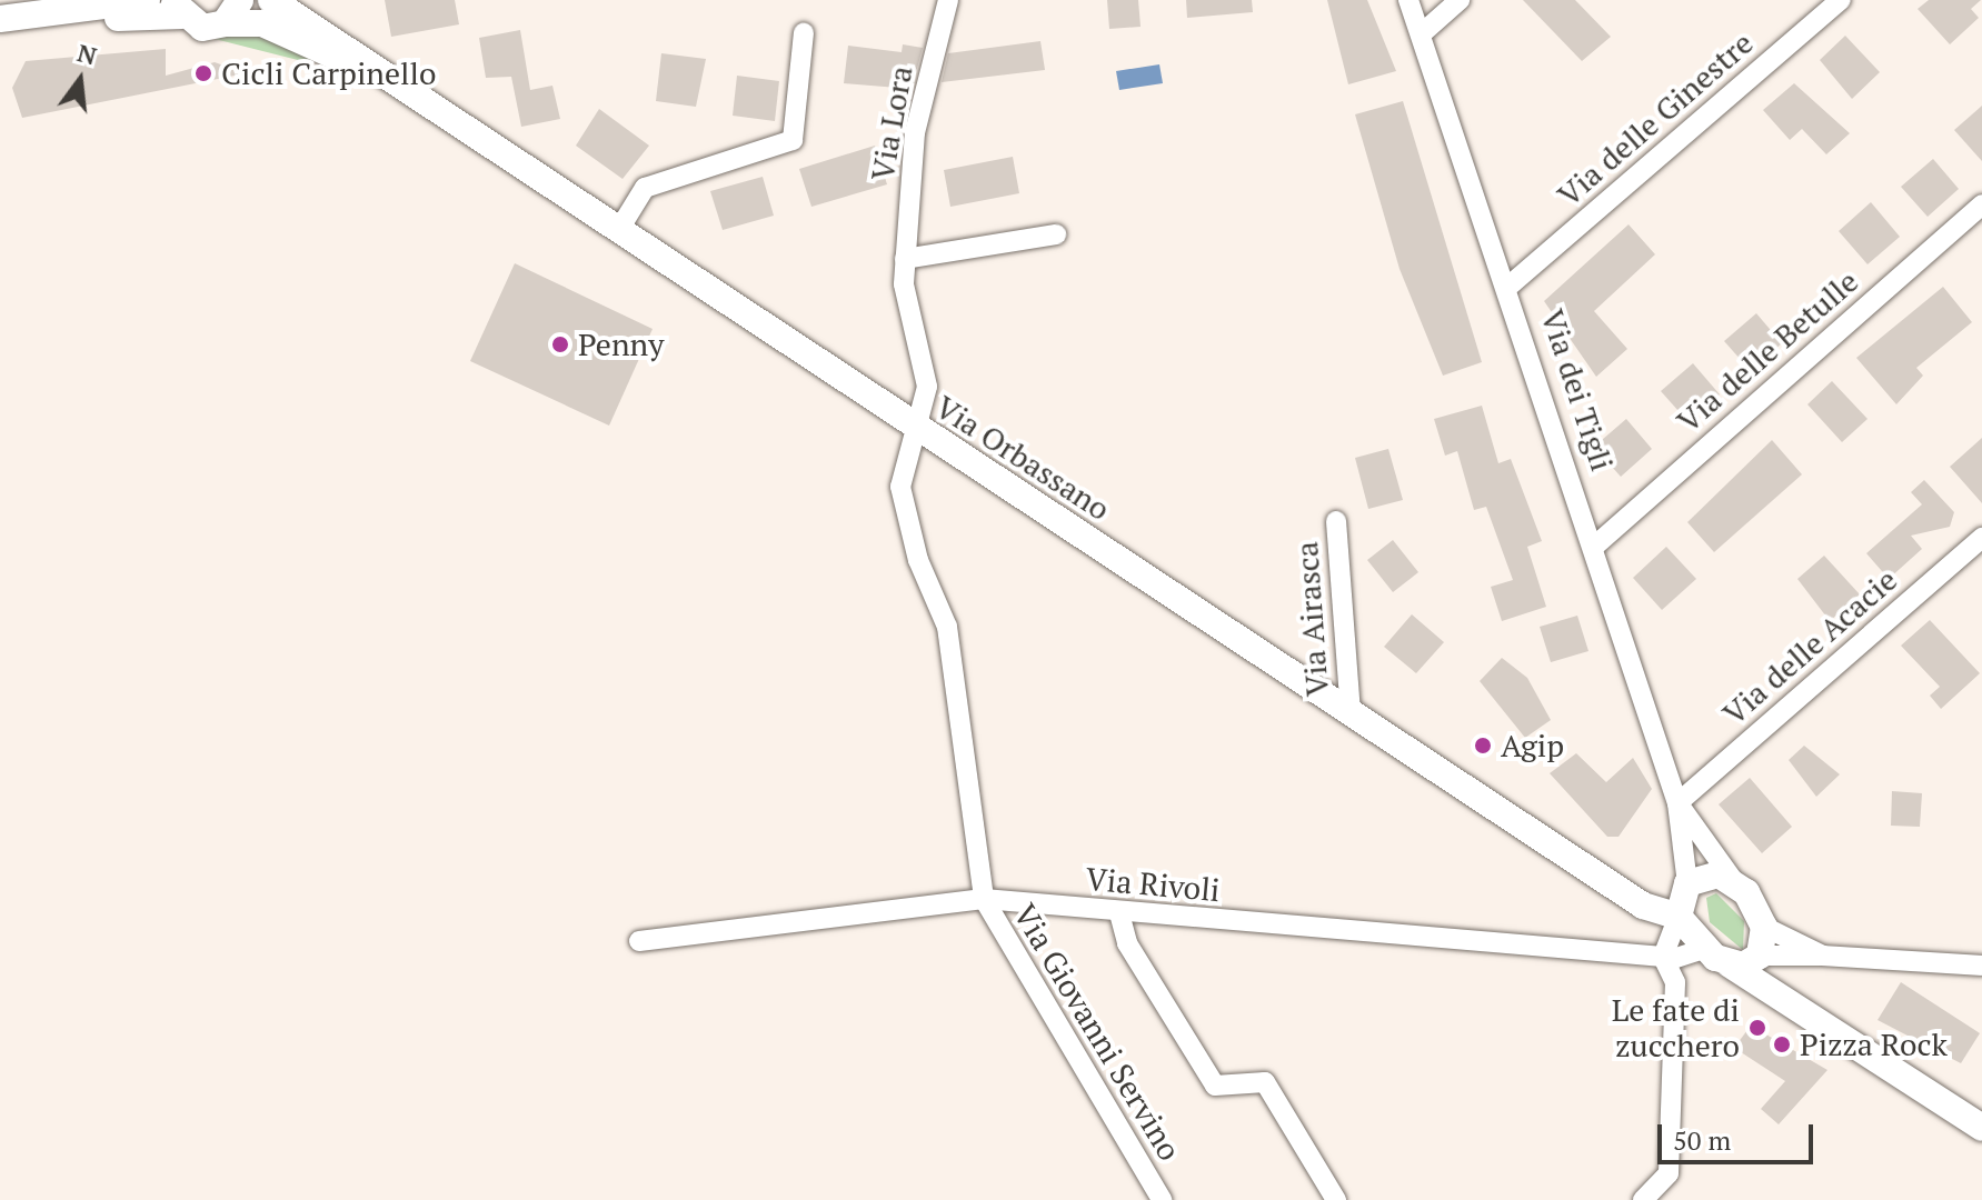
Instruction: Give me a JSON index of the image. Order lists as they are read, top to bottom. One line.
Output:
{"streets":{"main road":["Via Orbassano"],"street":["Via delle Ginestre","Via Lora","Via delle Betulle","Via dei Tigli","Via Airasca","Via delle Acacie","Via Rivoli","Via Giovanni Servino"]},"crossings":[["Via delle Ginestre","Via dei Tigli"],["Via Lora","Via Orbassano"],["Via Lora","Via Giovanni Servino"],["Via delle Betulle","Via dei Tigli"],["Via dei Tigli","Via Orbassano"],["Via dei Tigli","Via delle Acacie"],["Via dei Tigli","Via Rivoli"],["Via Orbassano","Via Airasca"],["Via Orbassano","Via Rivoli"],["Via Orbassano","Via Giovanni Servino"],["Via Rivoli","Via Giovanni Servino"]],"places":["Cicli Carpinello","Penny","Agip","Le fate di zucchero","Pizza Rock"],"scale_bar":"50 m","north":"top"}
